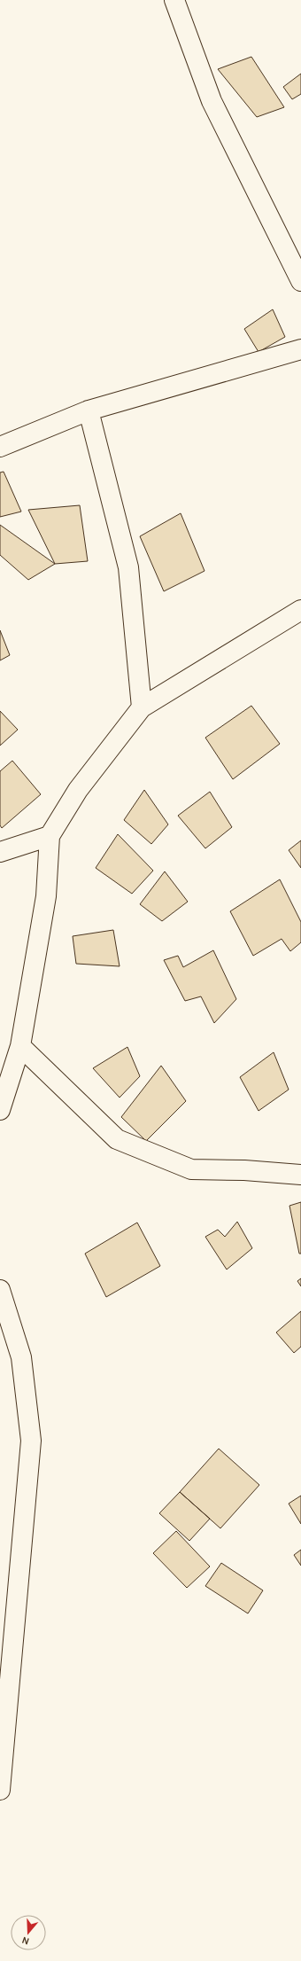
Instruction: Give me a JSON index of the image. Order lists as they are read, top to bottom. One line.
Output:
{"north":"bottom"}
